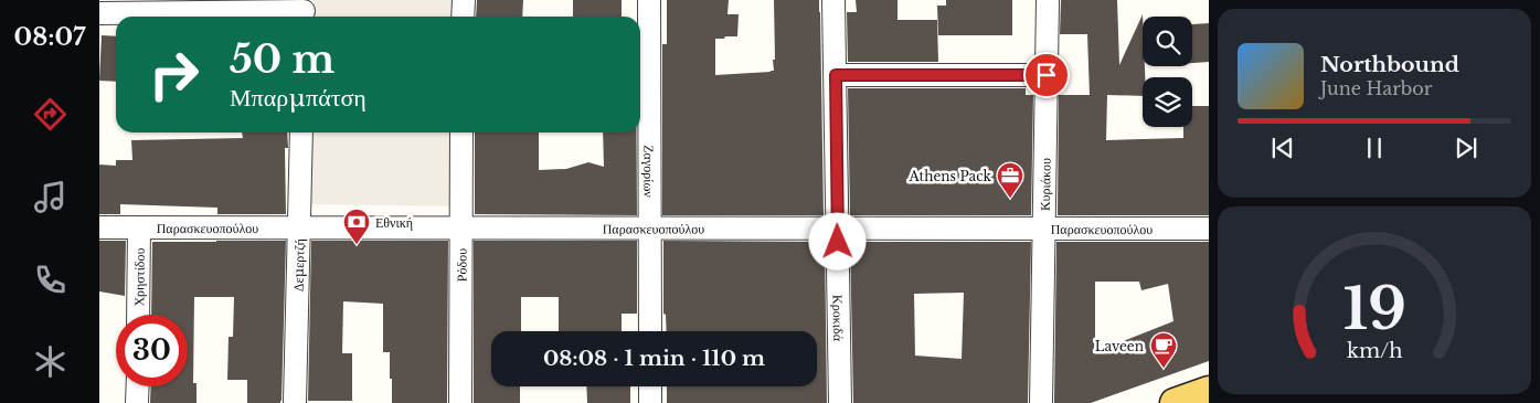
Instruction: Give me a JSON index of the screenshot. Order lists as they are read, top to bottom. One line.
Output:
{"streets":{"street":["Ζαγορίων","Κυριάκου","Παρασκευοπούλου","Δεμερτζή","Ρόδου","Χρηστίδου","Κροκιδά"]},"crossings":[["Ζαγορίων","Παρασκευοπούλου"],["Κυριάκου","Παρασκευοπούλου"],["Παρασκευοπούλου","Δεμερτζή"],["Παρασκευοπούλου","Ρόδου"],["Παρασκευοπούλου","Χρηστίδου"],["Παρασκευοπούλου","Κροκιδά"]],"places":{"office":["Athens Pack"],"bank":["Εθνική"],"cafe":["Laveen"]},"page":{"tabs":"08:07","turn":["50 m","Μπαρμπάτση"],"song":["Northbound","June Harbor"],"limit":"30","trip":"08:08 · 1 min · 110 m","gauge":["19","km/h"]}}
